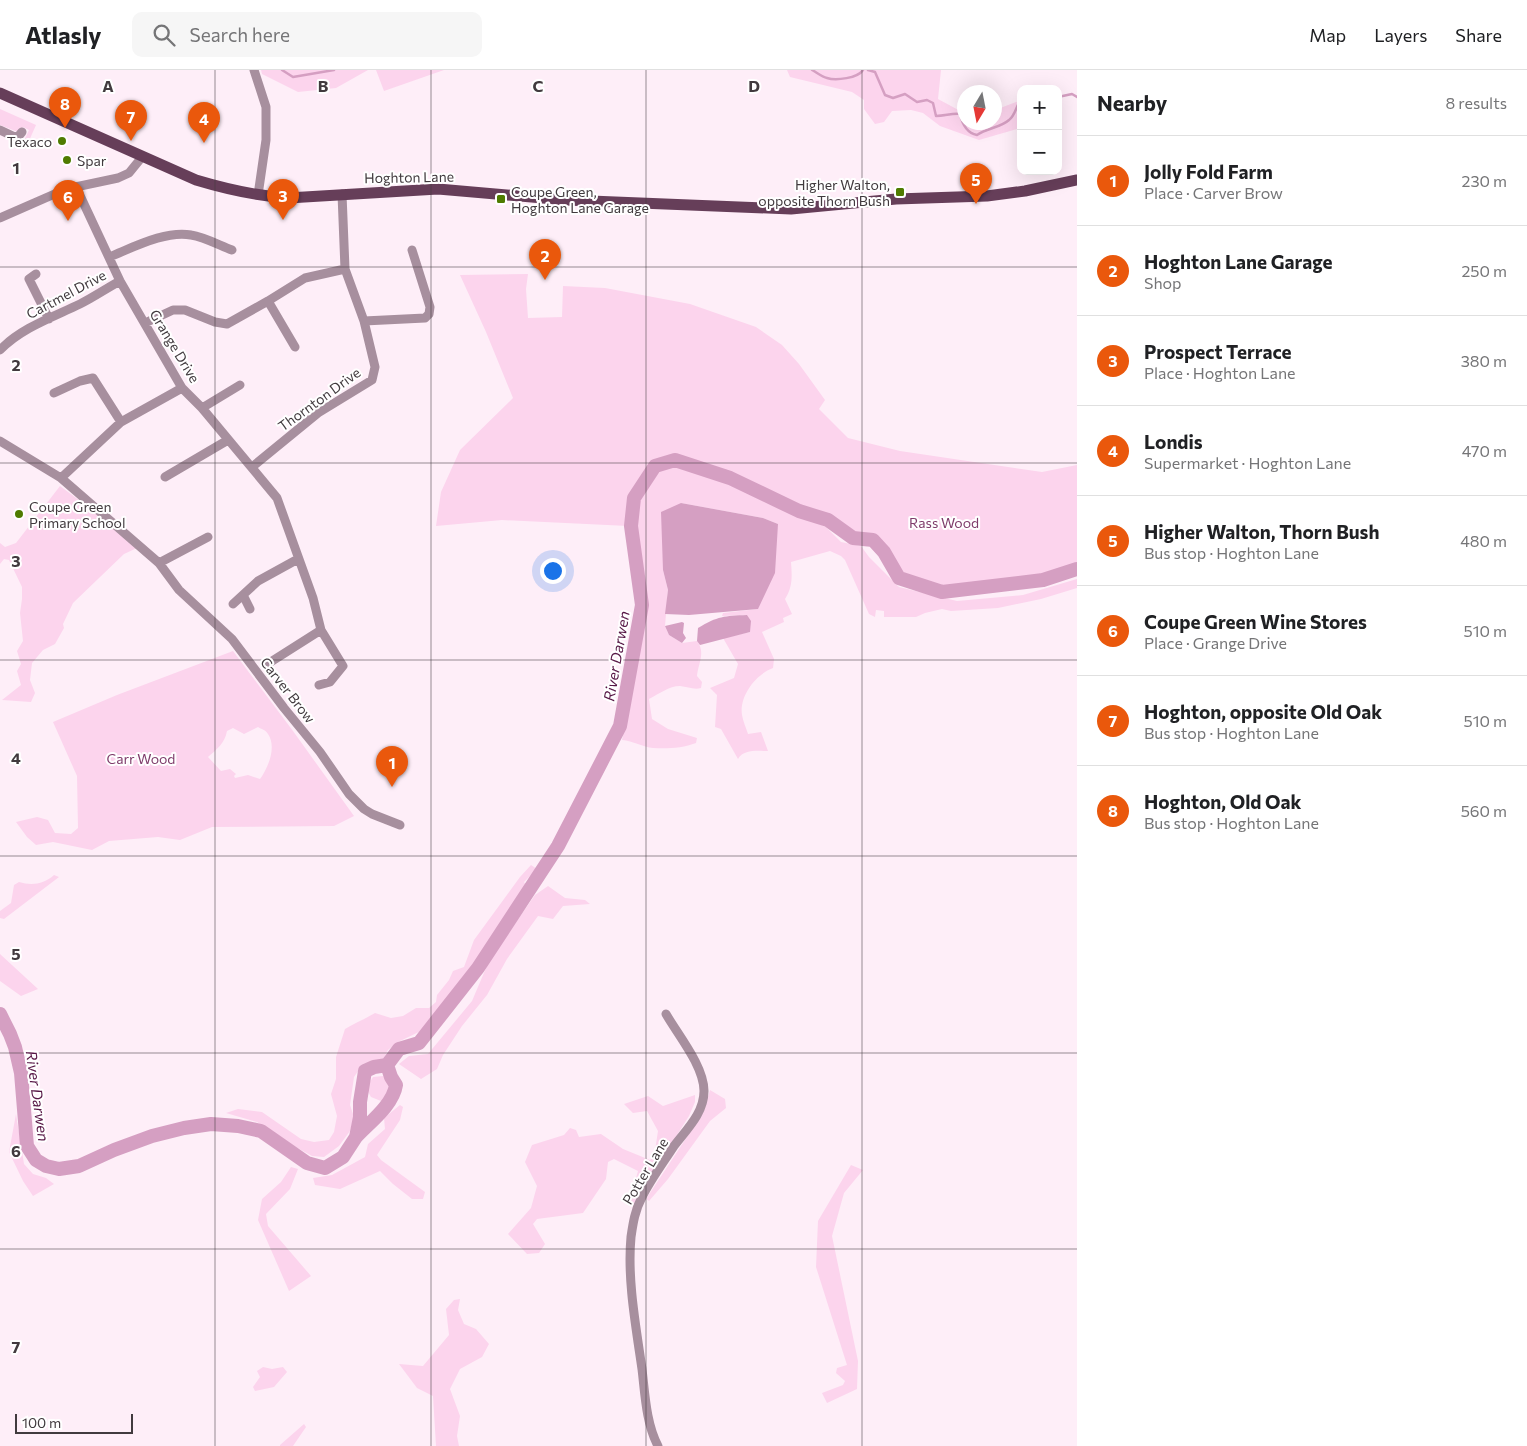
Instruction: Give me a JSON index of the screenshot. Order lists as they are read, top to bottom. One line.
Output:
{"streets":{"main road":["Hoghton Lane"],"street":["Cartmel Drive","Grange Drive","Thornton Drive","Carver Brow","Potter Lane"]},"crossings":[["Hoghton Lane","Thornton Drive"],["Cartmel Drive","Grange Drive"],["Grange Drive","Thornton Drive"]],"water":["River Darwen"],"parks":["Rass Wood","Carr Wood"],"places":{"other":["Texaco","Spar","Coupe Green Primary School"],"transit":["Higher Walton, opposite Thorn Bush","Coupe Green, Hoghton Lane Garage"]},"scale_bar":"100 m","north":"bottom","page":{"header":"Atlasly","search":"Search here","nav":["Map","Layers","Share"],"heading":["Nearby","8 results"],"map_buttons":["+","−"],"pins":["8","7","4","5","3","6","2","1"],"list":[{"mark":"1","name":"Jolly Fold Farm","note":"Place · Carver Brow","value":"230 m"},{"mark":"2","name":"Hoghton Lane Garage","note":"Shop","value":"250 m"},{"mark":"3","name":"Prospect Terrace","note":"Place · Hoghton Lane","value":"380 m"},{"mark":"4","name":"Londis","note":"Supermarket · Hoghton Lane","value":"470 m"},{"mark":"5","name":"Higher Walton, Thorn Bush","note":"Bus stop · Hoghton Lane","value":"480 m"},{"mark":"6","name":"Coupe Green Wine Stores","note":"Place · Grange Drive","value":"510 m"},{"mark":"7","name":"Hoghton, opposite Old Oak","note":"Bus stop · Hoghton Lane","value":"510 m"},{"mark":"8","name":"Hoghton, Old Oak","note":"Bus stop · Hoghton Lane","value":"560 m"}],"scale":"100 m"},"grid":{"columns":["A","B","C","D"],"rows":["1","2","3","4","5","6","7"]}}
